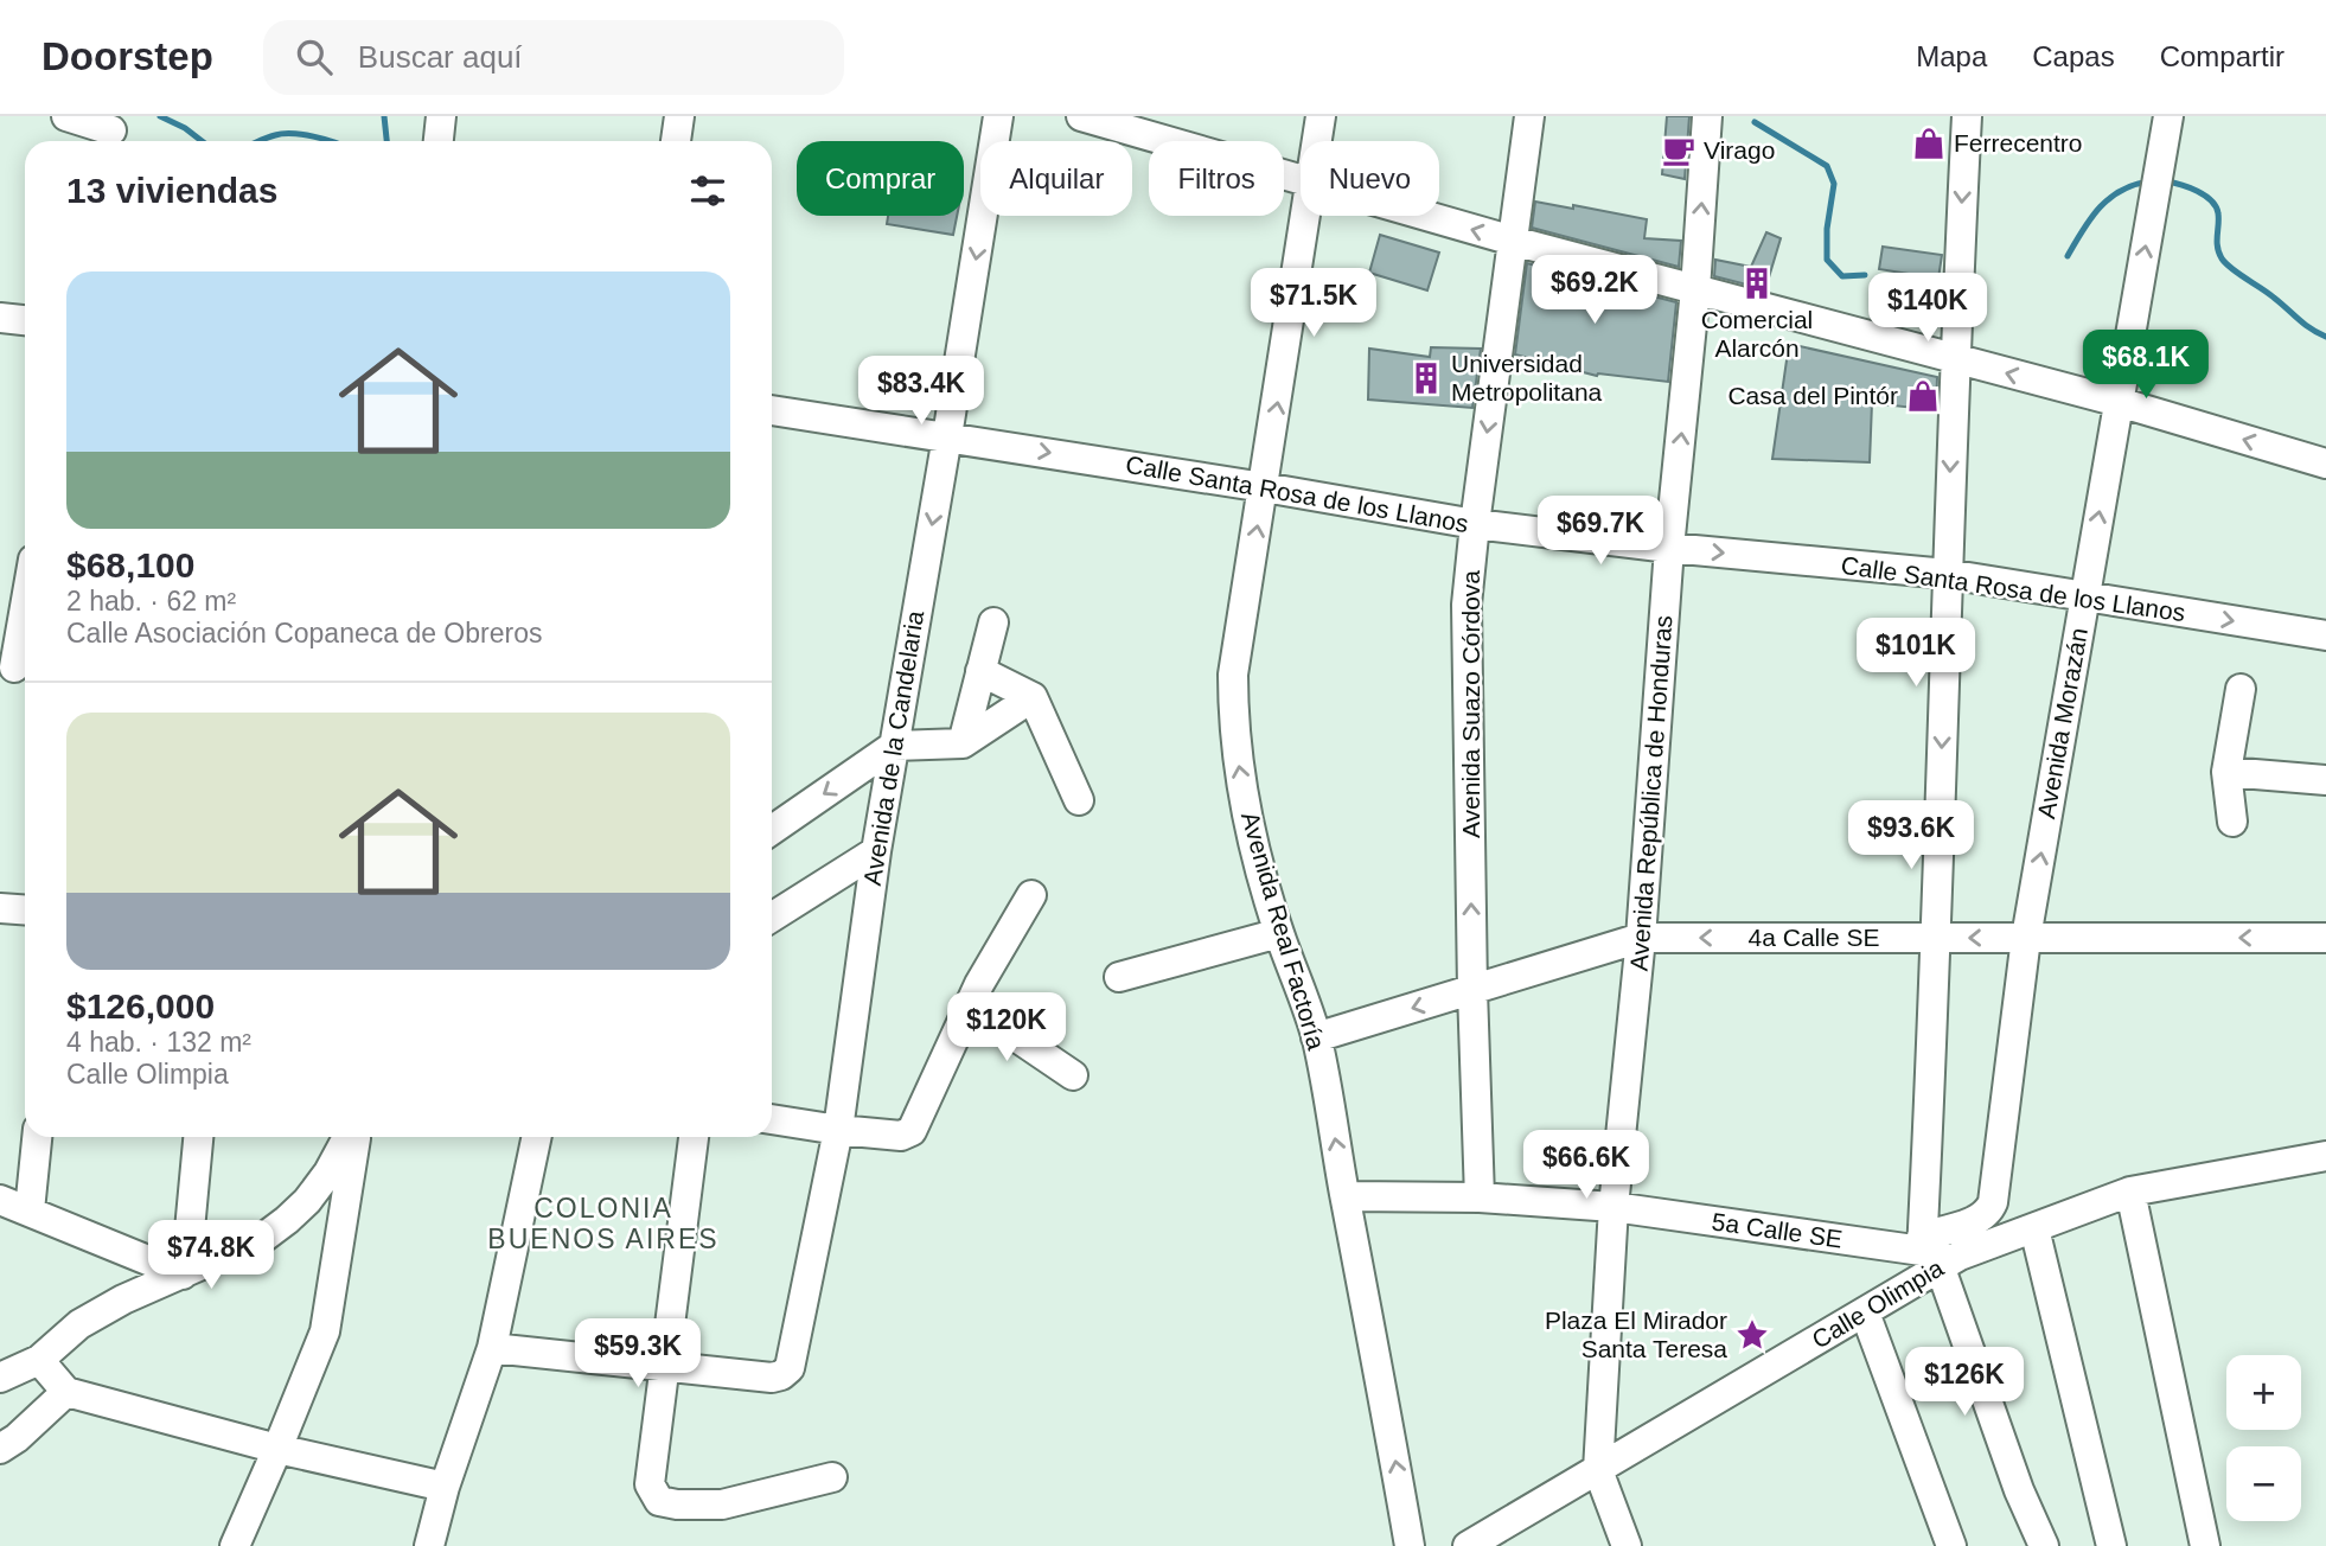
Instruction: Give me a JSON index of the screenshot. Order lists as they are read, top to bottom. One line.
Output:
{"streets":{"street":["Calle Santa Rosa de los Llanos","Avenida Suazo Córdova","Avenida Morazán","Avenida de la Candelaria","Avenida República de Honduras","Avenida Real Factoría","4a Calle SE","5a Calle SE","Calle Olimpia"]},"crossings":[["Calle Santa Rosa de los Llanos","Avenida Suazo Córdova"],["Calle Santa Rosa de los Llanos","Avenida Morazán"],["Calle Santa Rosa de los Llanos","Avenida de la Candelaria"],["Calle Santa Rosa de los Llanos","Avenida República de Honduras"],["Calle Santa Rosa de los Llanos","Avenida Real Factoría"],["Avenida Suazo Córdova","4a Calle SE"],["Avenida Suazo Córdova","5a Calle SE"],["Avenida Morazán","4a Calle SE"],["Avenida Morazán","5a Calle SE"],["Avenida Morazán","Calle Olimpia"],["Avenida República de Honduras","4a Calle SE"],["Avenida República de Honduras","5a Calle SE"],["Avenida República de Honduras","Calle Olimpia"],["Avenida Real Factoría","4a Calle SE"],["Avenida Real Factoría","5a Calle SE"],["5a Calle SE","Calle Olimpia"]],"one_way":["Avenida de la Candelaria","Avenida Real Factoría","4a Calle SE"],"districts":["COLONIA BUENOS AIRES"],"places":{"shop":["Ferrecentro","Casa del Pintór"],"cafe":["Virago"],"building":["Comercial Alarcón","Universidad Metropolitana"],"place":["Plaza El Mirador Santa Teresa"]},"page":{"header":"Doorstep","search":"Buscar aquí","nav":["Mapa","Capas","Compartir"],"chip":["Comprar","Alquilar","Filtros","Nuevo"],"heading":"13 viviendas","list":[{"name":"$68,100","note":"2 hab. · 62 m² · Calle Asociación Copaneca de Obreros"},{"name":"$126,000","note":"4 hab. · 132 m² · Calle Olimpia"}],"price":["$69.2K","$71.5K","$140K","$68.1K","$83.4K","$69.7K","$101K","$93.6K","$120K","$66.6K","$74.8K","$59.3K","$126K"],"map_buttons":["+","−"]}}
